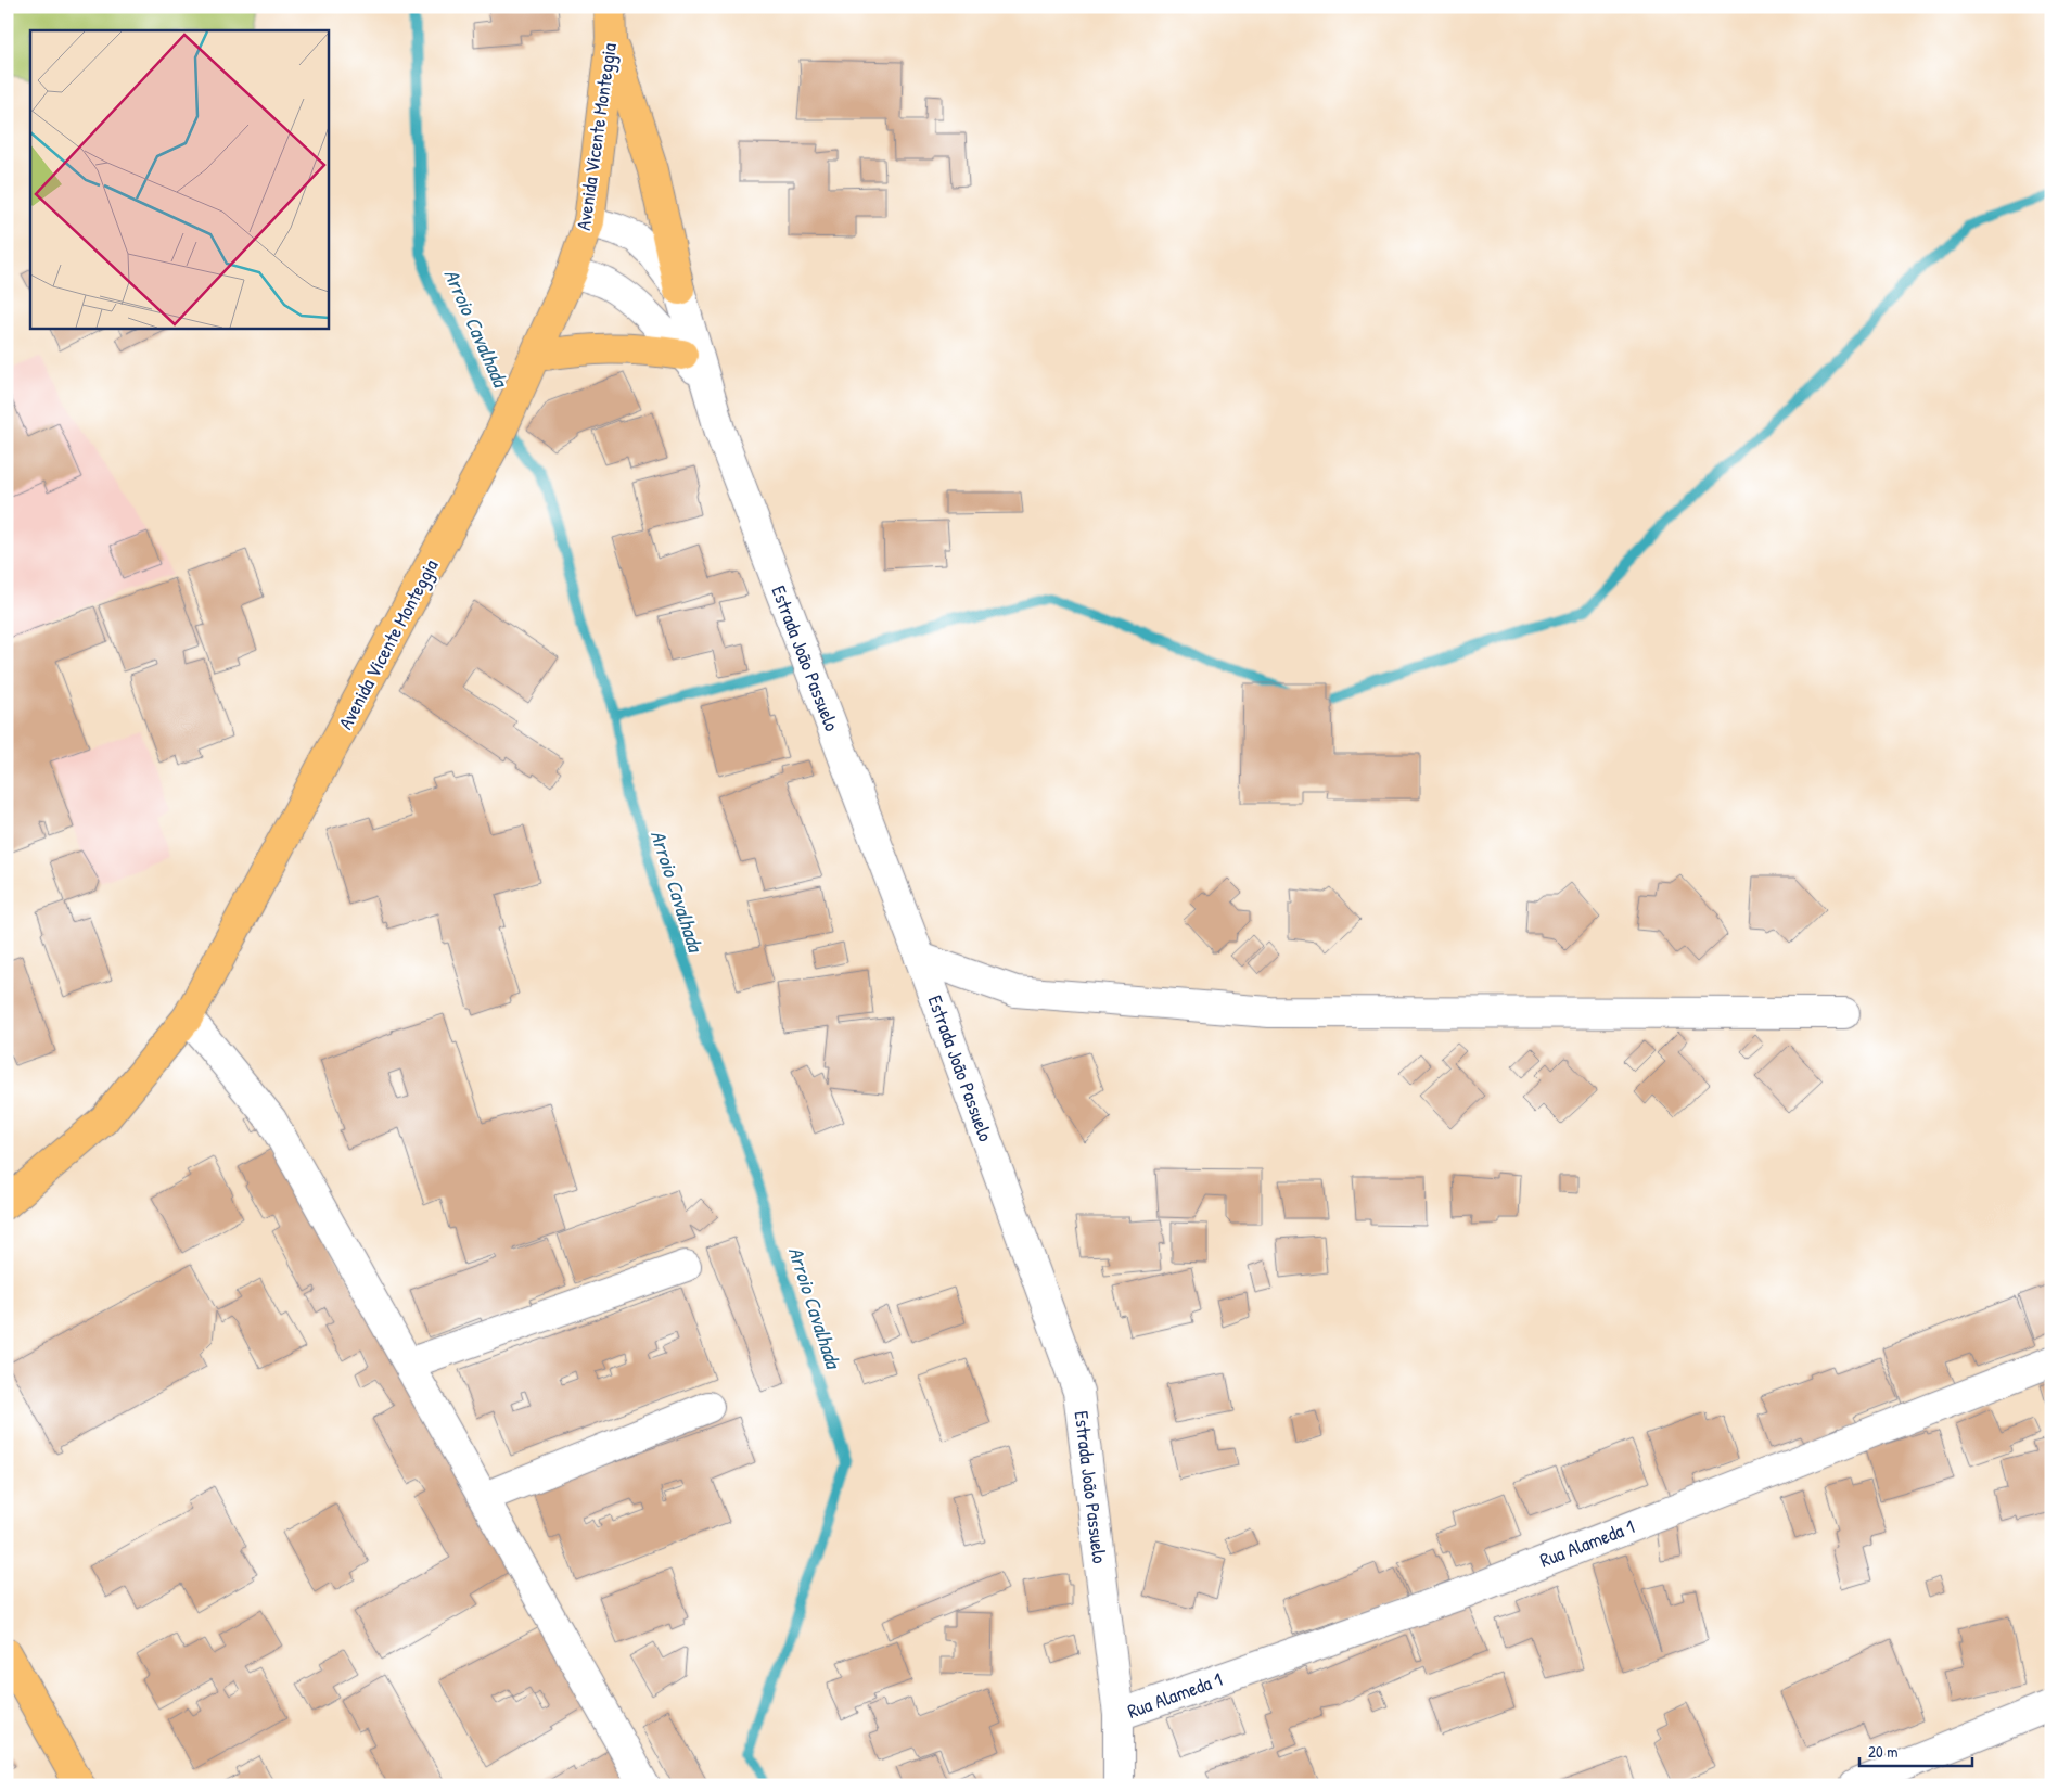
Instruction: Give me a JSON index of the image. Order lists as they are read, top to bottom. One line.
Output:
{"streets":{"main road":["Avenida Vicente Monteggia"],"street":["Estrada João Passuelo","Rua Alameda 1"]},"crossings":[["Avenida Vicente Monteggia","Estrada João Passuelo"],["Estrada João Passuelo","Rua Alameda 1"]],"water":["Arroio Cavalhada"],"scale_bar":"20 m"}
